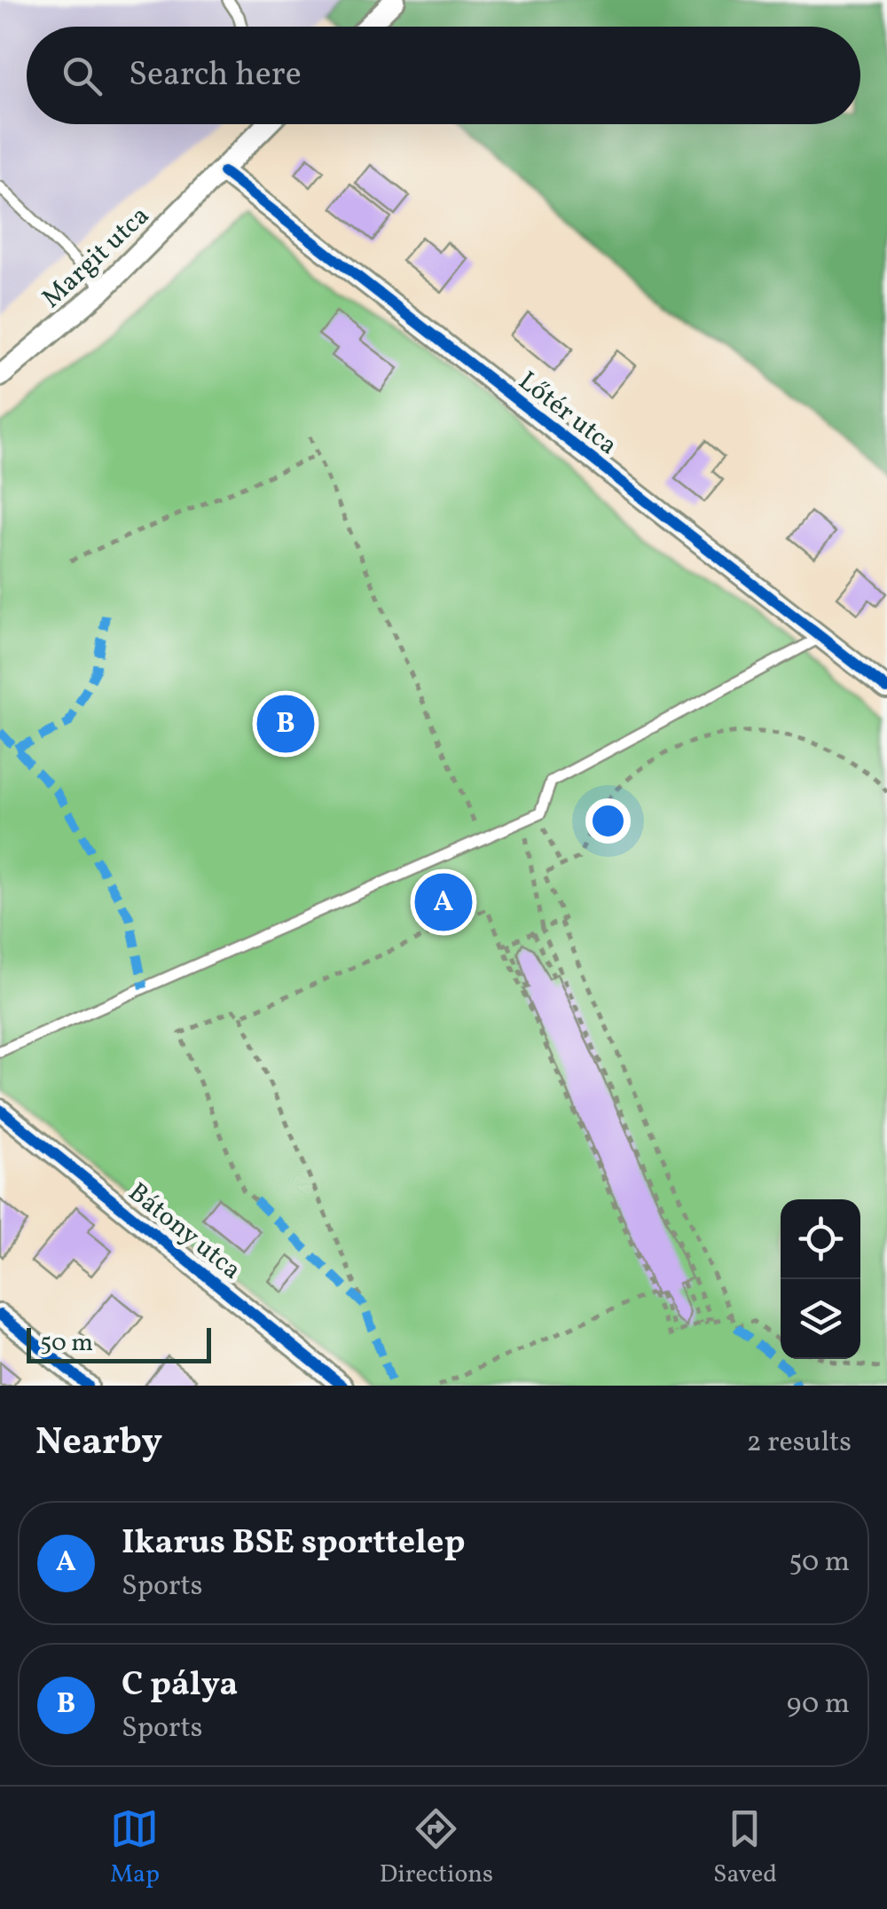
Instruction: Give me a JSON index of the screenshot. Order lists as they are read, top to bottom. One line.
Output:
{"streets":{"street":["Margit utca","Lőtér utca","Bátony utca"]},"crossings":[["Margit utca","Lőtér utca"]],"scale_bar":"50 m","page":{"search":"Search here","pins":["B","A"],"scale":"50 m","heading":["Nearby","2 results"],"list":[{"mark":"A","name":"Ikarus BSE sporttelep","note":"Sports","value":"50 m"},{"mark":"B","name":"C pálya","note":"Sports","value":"90 m"}],"nav":["Map","Directions","Saved"]}}
